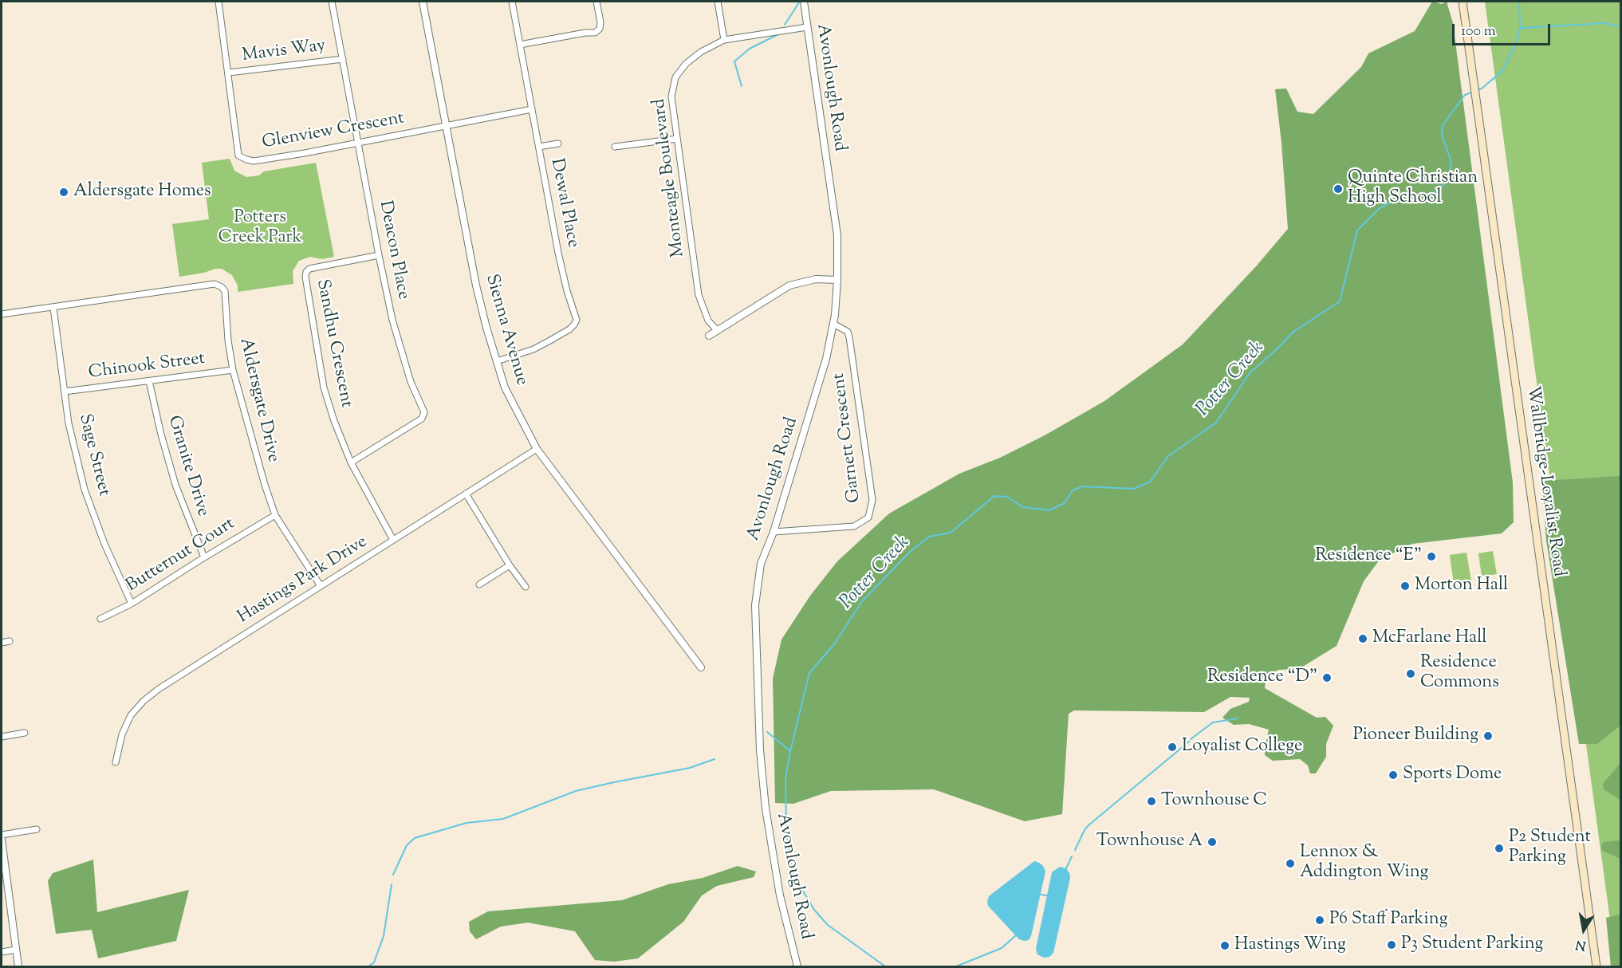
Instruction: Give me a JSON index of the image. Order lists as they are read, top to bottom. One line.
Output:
{"streets":{"main road":["Wallbridge-Loyalist Road"],"street":["Mavis Way","Avonlough Road","Glenview Crescent","Monteagle Boulevard","Dewal Place","Deacon Place","Sienna Avenue","Sandhu Crescent","Chinook Street","Aldersgate Drive","Garnett Crescent","Sage Street","Granite Drive","Butternut Court","Hastings Park Drive"]},"crossings":[["Mavis Way","Glenview Crescent"],["Mavis Way","Deacon Place"],["Avonlough Road","Monteagle Boulevard"],["Avonlough Road","Garnett Crescent"],["Glenview Crescent","Dewal Place"],["Glenview Crescent","Deacon Place"],["Glenview Crescent","Sienna Avenue"],["Dewal Place","Sienna Avenue"],["Deacon Place","Sandhu Crescent"],["Sienna Avenue","Hastings Park Drive"],["Sandhu Crescent","Hastings Park Drive"],["Chinook Street","Aldersgate Drive"],["Chinook Street","Sage Street"],["Chinook Street","Granite Drive"],["Aldersgate Drive","Sage Street"],["Aldersgate Drive","Butternut Court"],["Aldersgate Drive","Hastings Park Drive"],["Sage Street","Butternut Court"],["Granite Drive","Butternut Court"]],"water":["Potter Creek"],"parks":["Potters Creek Park"],"places":["Quinte Christian High School","Aldersgate Homes","Residence “E”","Morton Hall","McFarlane Hall","Residence Commons","Residence “D”","Pioneer Building","Loyalist College","Sports Dome","Townhouse C","Townhouse A","P2 Student Parking","Lennox & Addington Wing","P6 Staff Parking","P3 Student Parking","Hastings Wing"],"scale_bar":"100 m","north":"bottom"}
